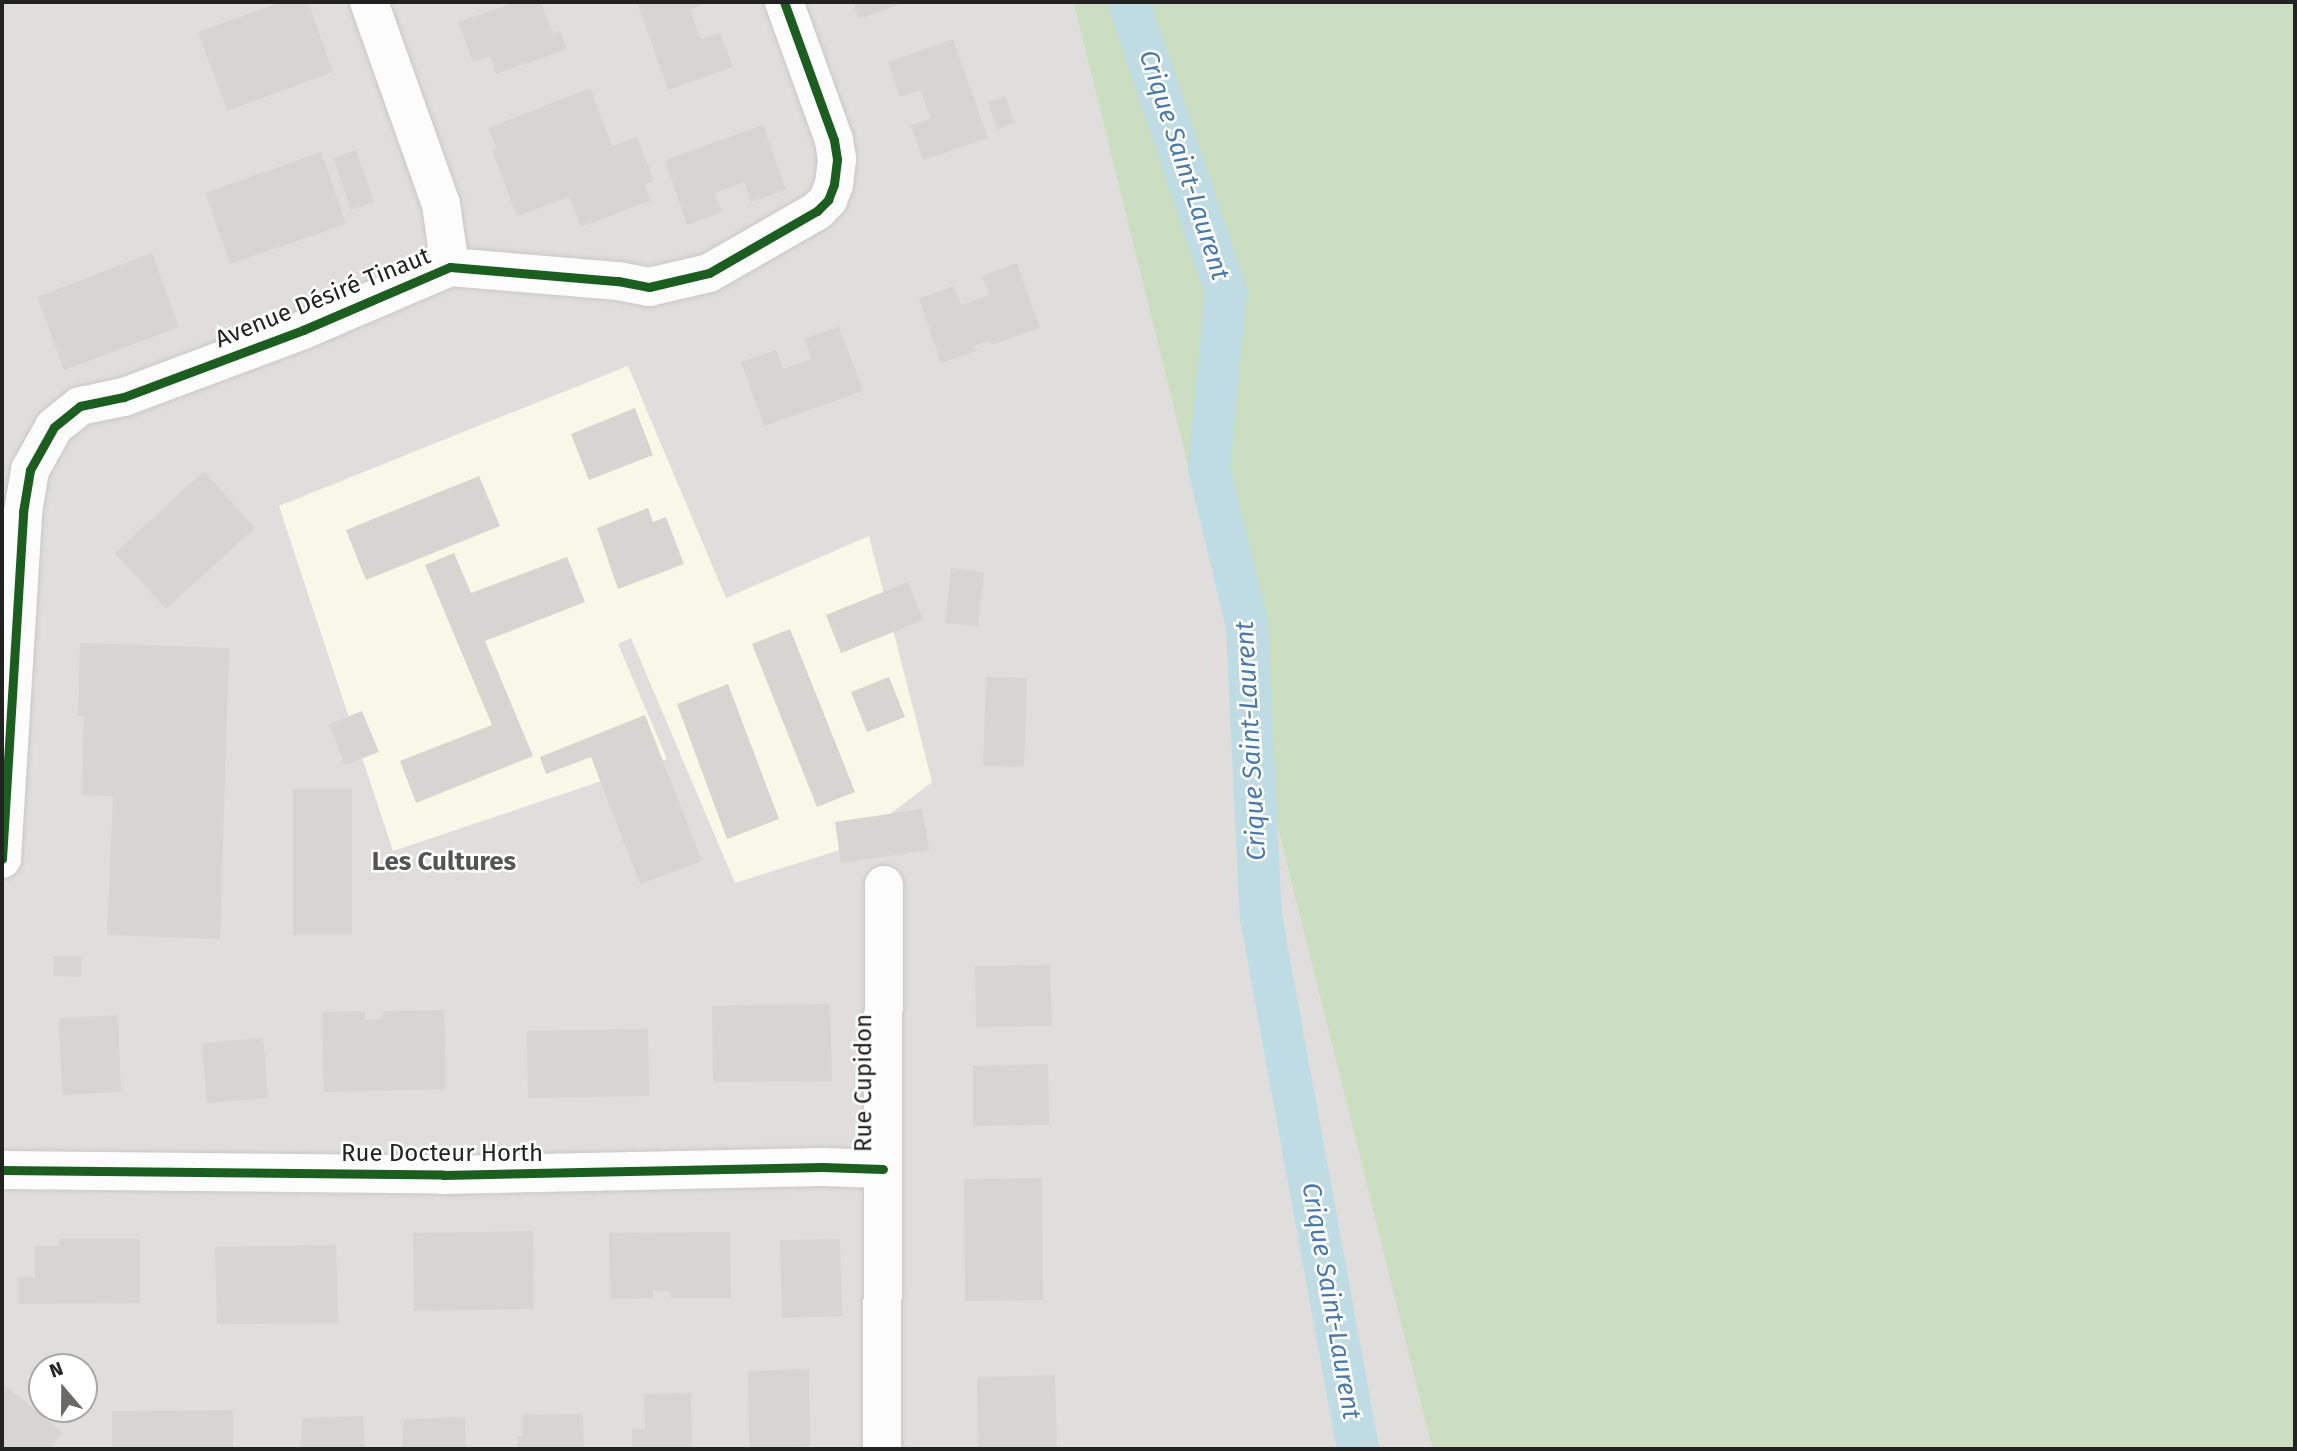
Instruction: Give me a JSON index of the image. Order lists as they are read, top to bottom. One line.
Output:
{"streets":{"street":["Avenue Désiré Tinaut","Rue Cupidon","Rue Docteur Horth"]},"crossings":[["Rue Cupidon","Rue Docteur Horth"]],"districts":["Les Cultures"],"water":["Crique Saint-Laurent"],"north":"top"}
